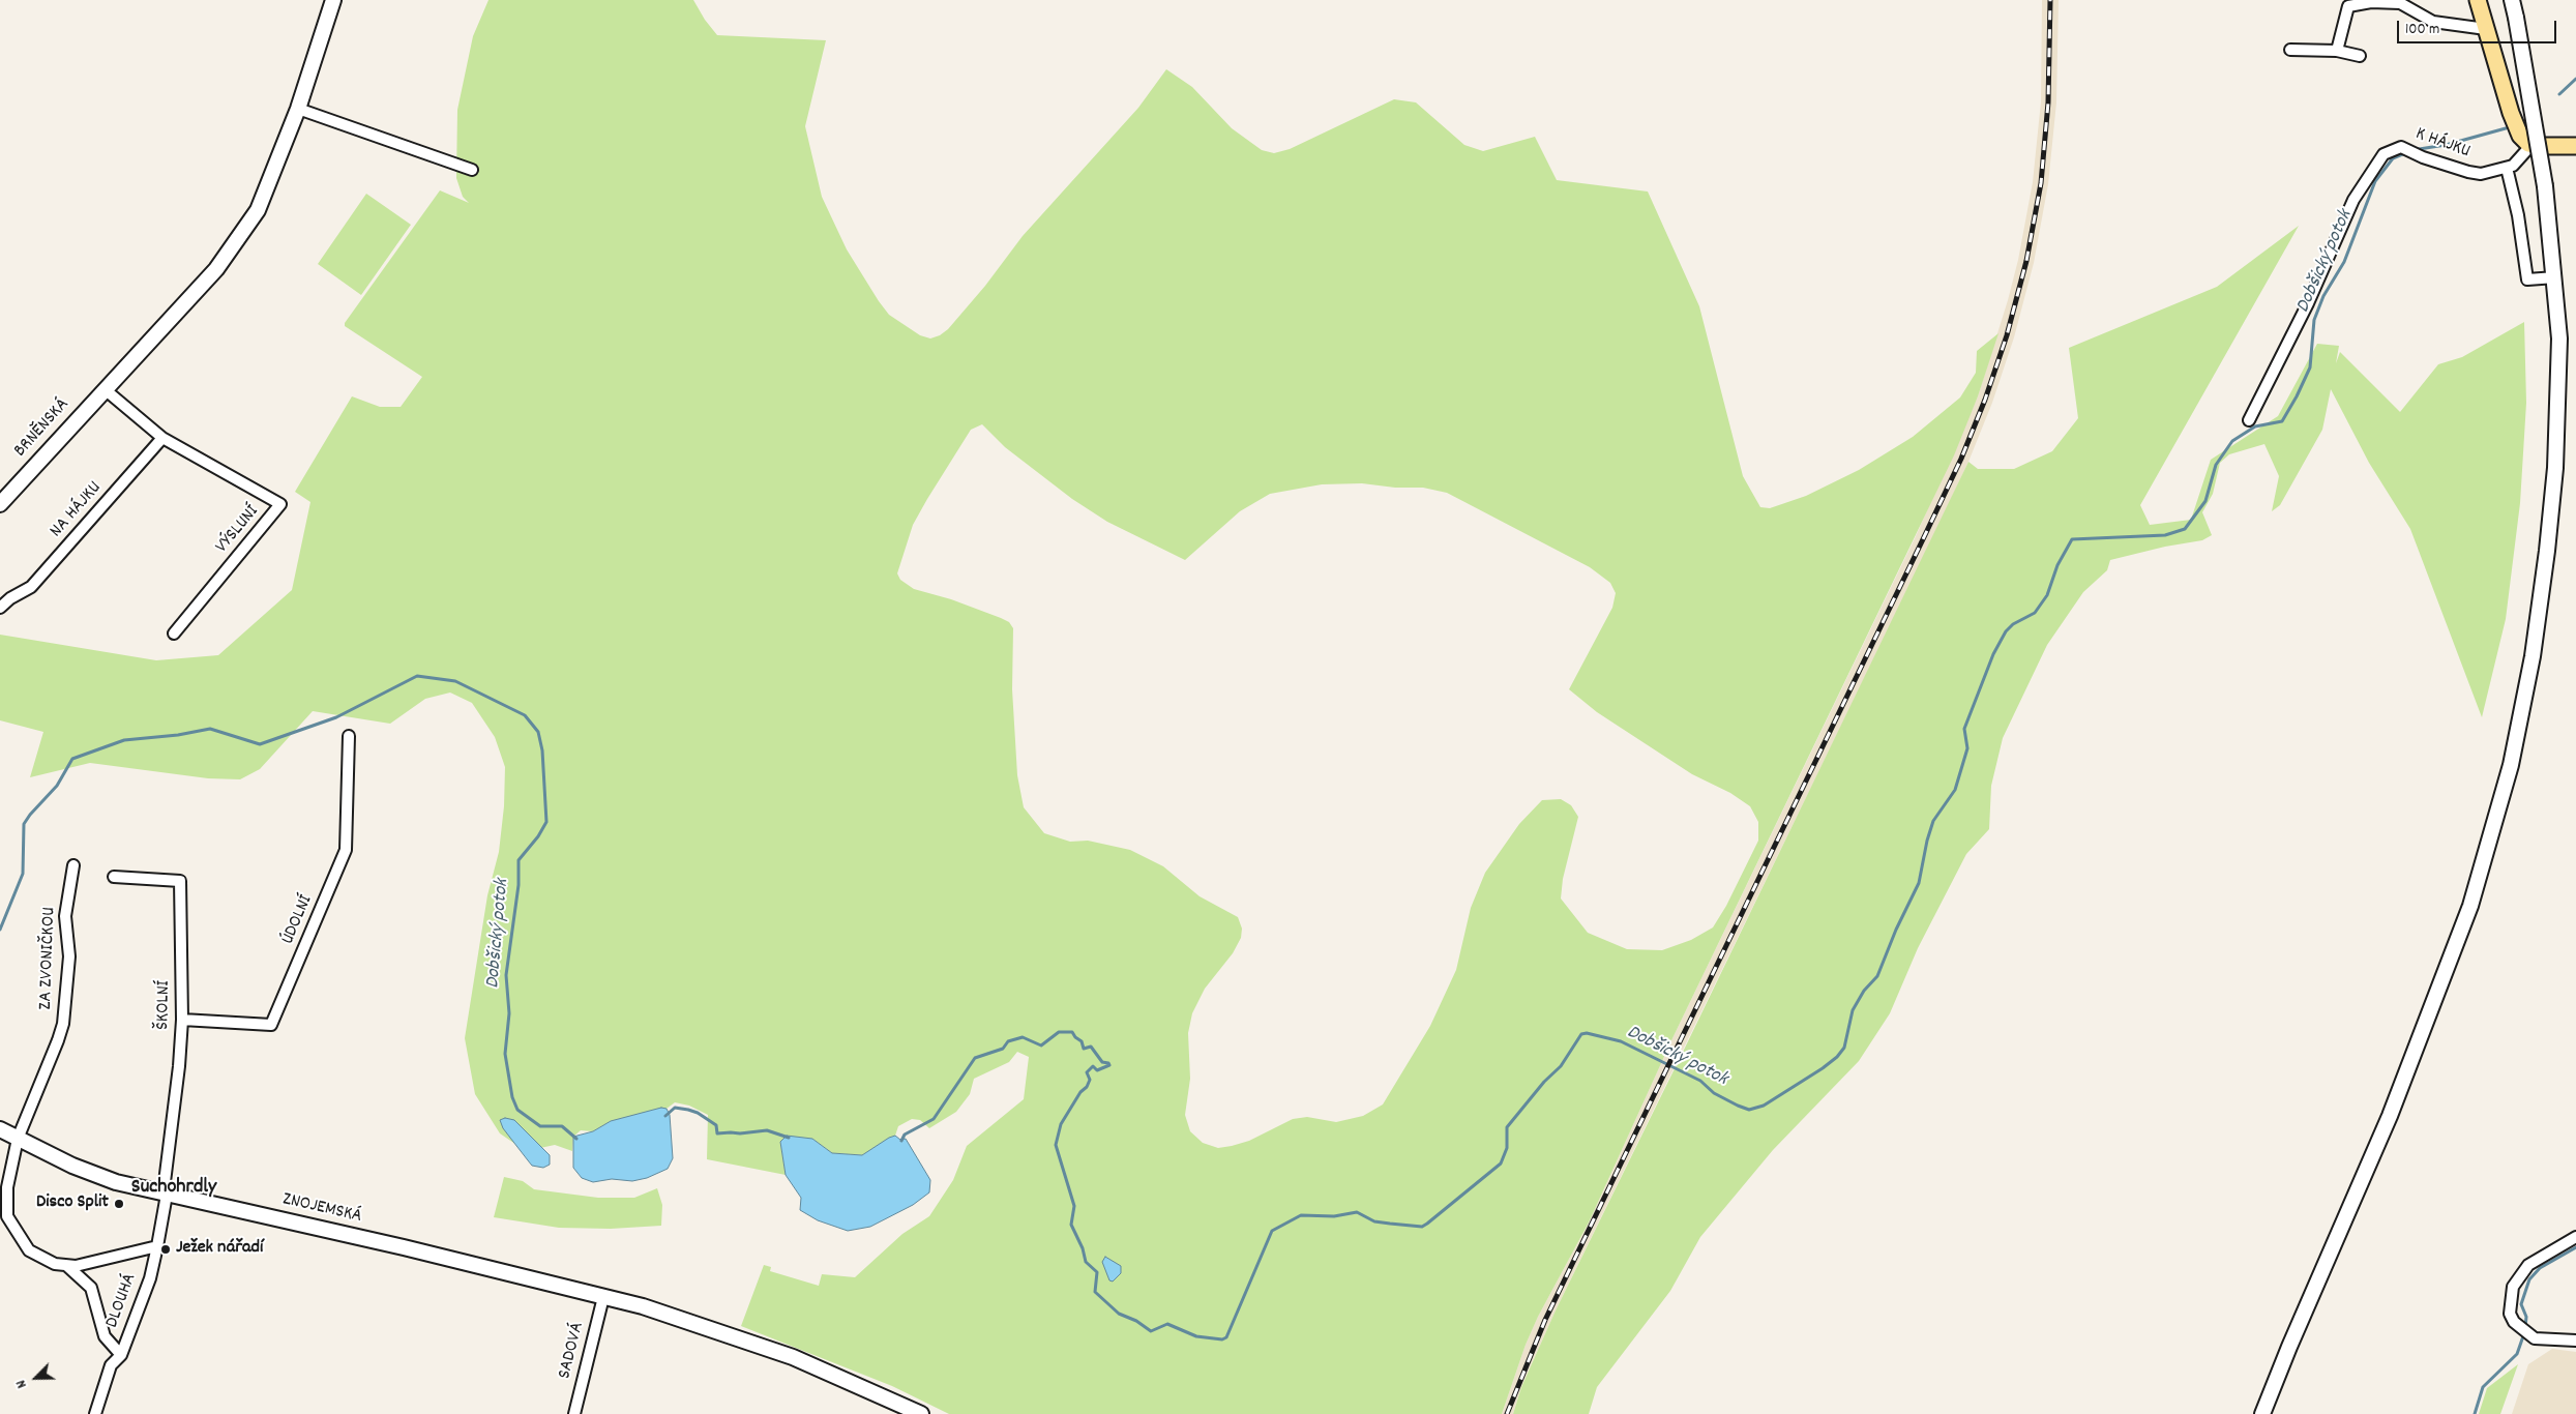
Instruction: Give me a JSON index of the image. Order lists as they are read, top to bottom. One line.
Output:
{"streets":{"main road":["BRNĚNSKÁ","ZNOJEMSKÁ"],"street":["K HÁJKU","NA HÁJKU","VÝSLUNÍ","ÚDOLNÍ","ZA ZVONIČKOU","ŠKOLNÍ","DLOUHÁ","SADOVÁ"]},"crossings":[["NA HÁJKU","VÝSLUNÍ"],["ÚDOLNÍ","ŠKOLNÍ"],["ZA ZVONIČKOU","ZNOJEMSKÁ"],["ŠKOLNÍ","ZNOJEMSKÁ"],["ŠKOLNÍ","DLOUHÁ"],["ZNOJEMSKÁ","DLOUHÁ"],["ZNOJEMSKÁ","SADOVÁ"]],"districts":["Suchohrdly"],"water":["Dobšický potok"],"places":["Disco Split","Ježek nářadí"],"scale_bar":"100 m","north":"bottom left"}
